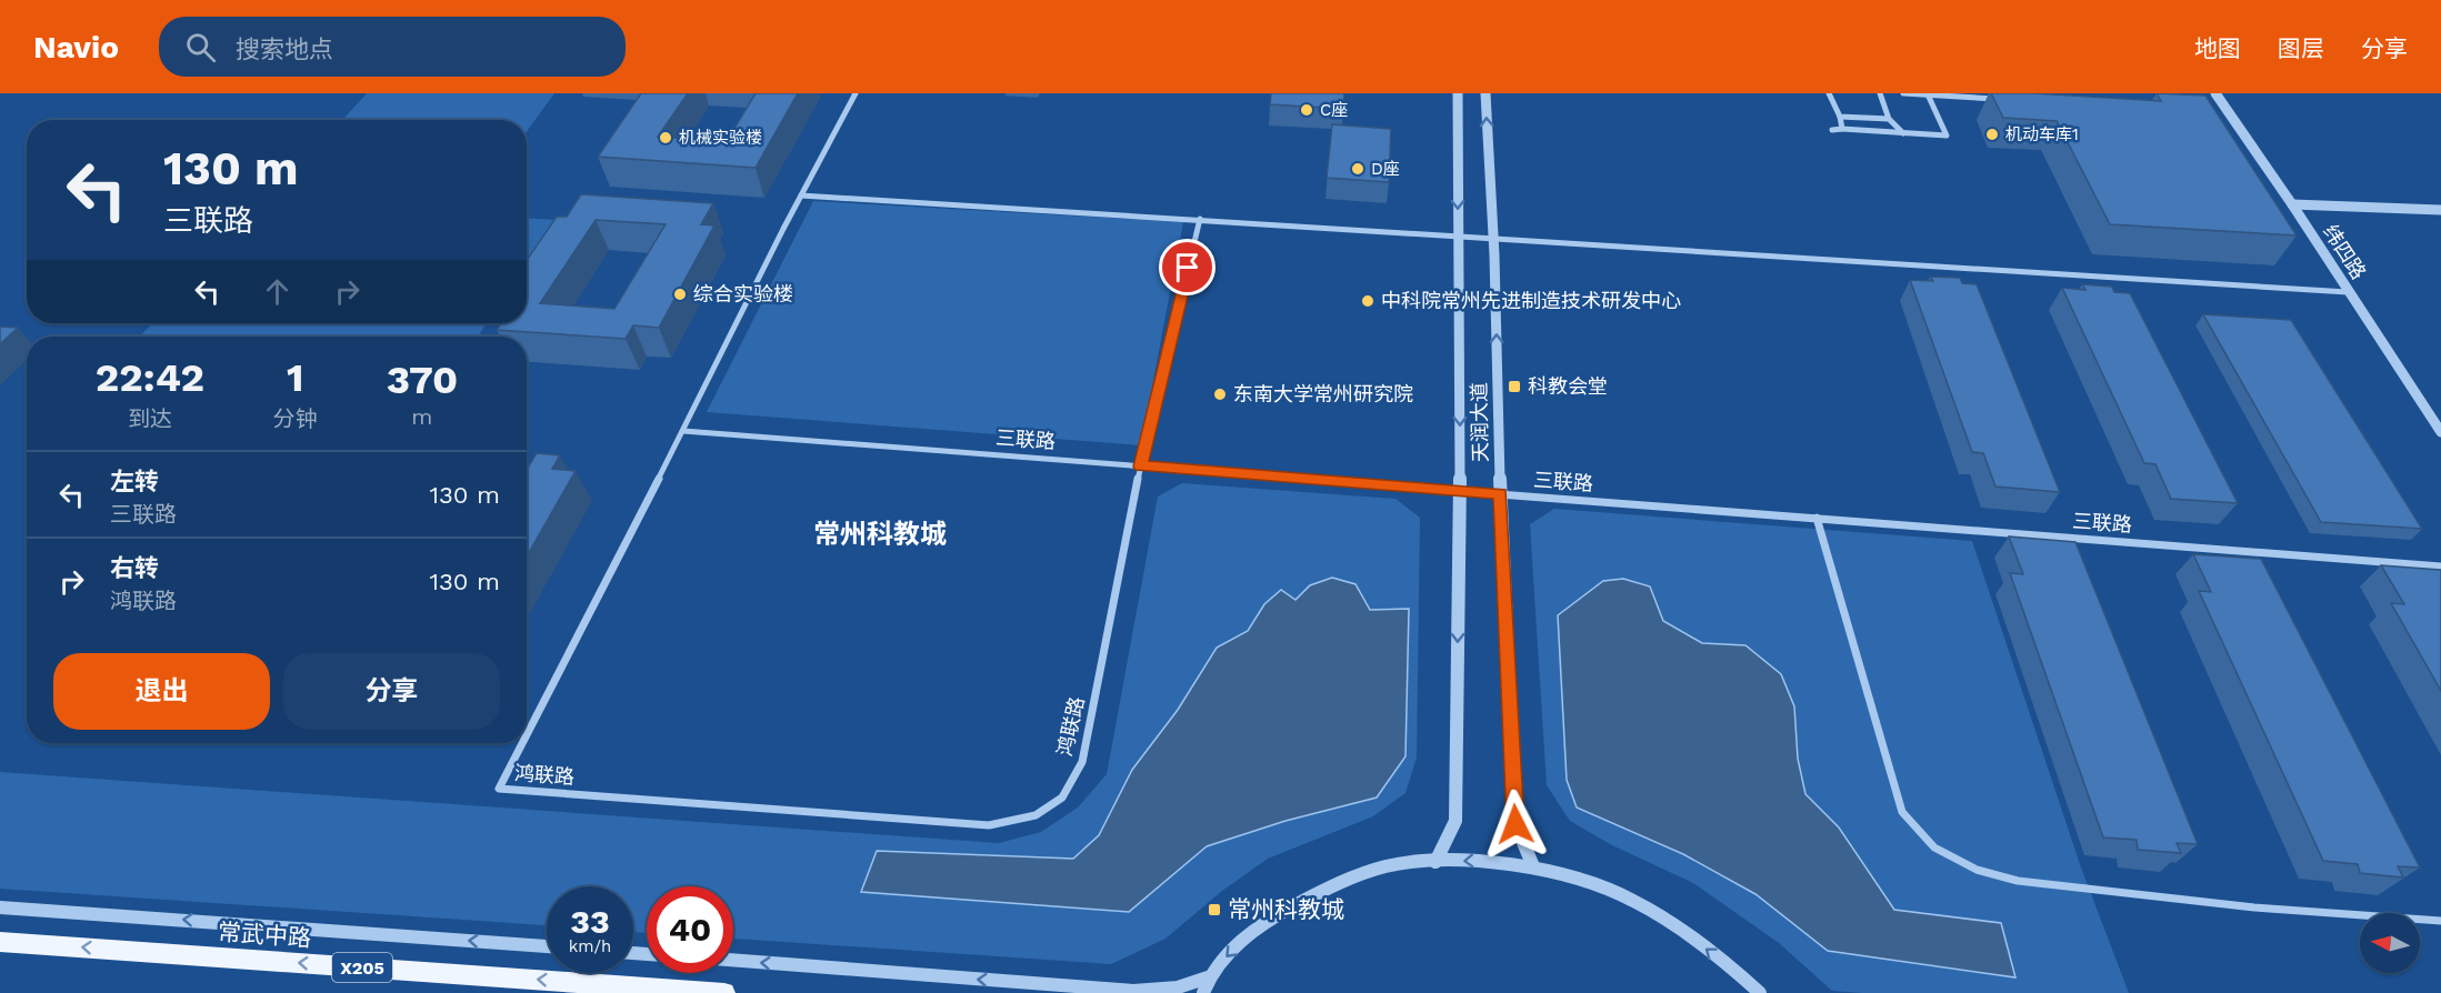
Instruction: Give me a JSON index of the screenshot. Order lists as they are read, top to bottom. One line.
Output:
{"streets":{"main road":["常武中路","X205"],"street":["纬四路","天润大道","三联路","鸿联路"]},"crossings":[["天润大道","三联路"],["三联路","鸿联路"]],"one_way":["常武中路"],"districts":["常州科教城"],"places":{"other":["C座","机动车库1","机械实验楼","D座","综合实验楼","中科院常州先进制造技术研发中心","东南大学常州研究院"],"transit":["科教会堂","常州科教城"]},"north":"left","page":{"header":"Navio","search":"搜索地点","nav":["地图","图层","分享"],"turn":["130 m","三联路"],"eta":["22:42","到达","1","分钟","370","m"],"list":[{"name":"左转","note":"三联路","value":"130 m"},{"name":"右转","note":"鸿联路","value":"130 m"}],"buttons":["退出","分享"],"speed":"33 km/h","limit":"40"}}
